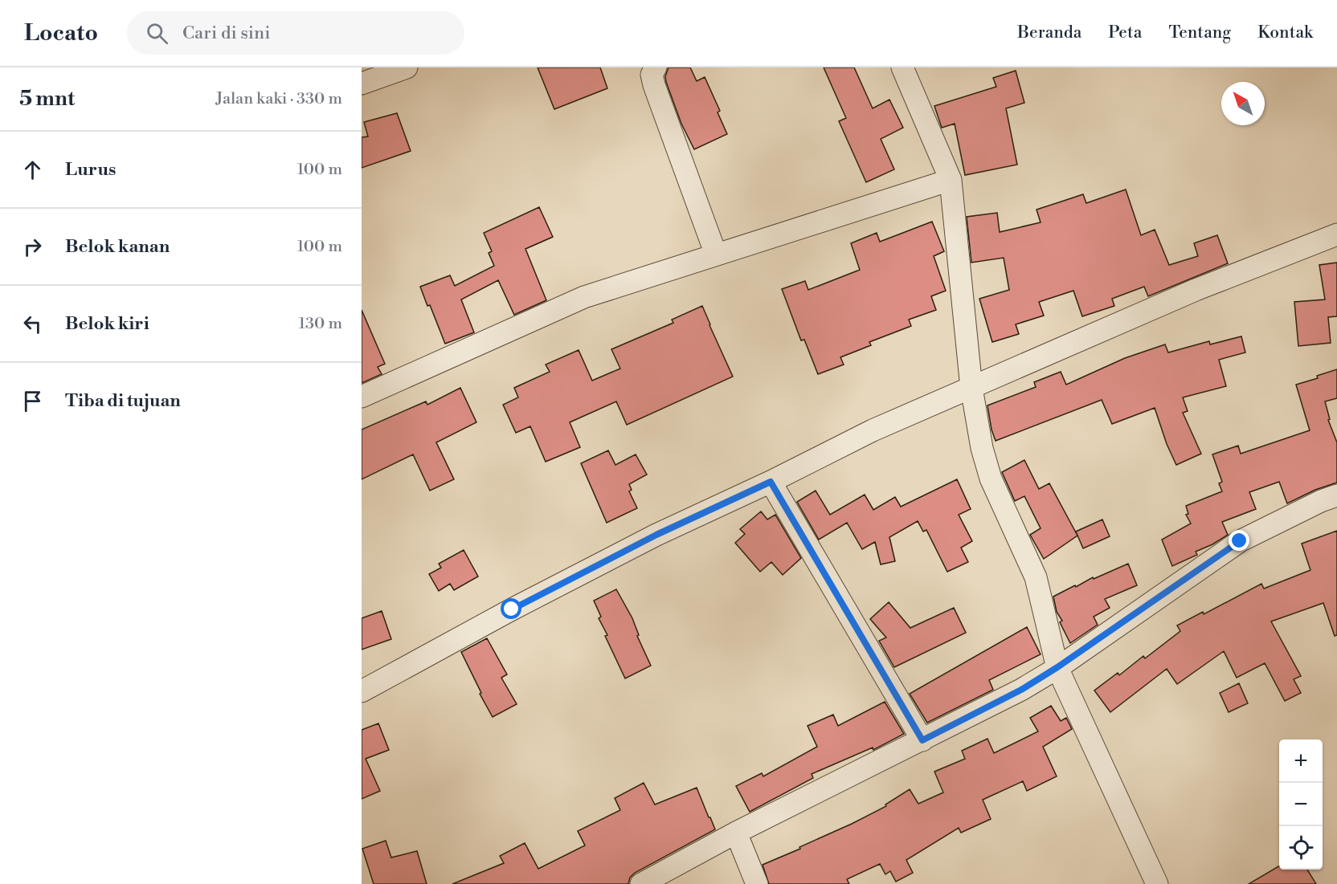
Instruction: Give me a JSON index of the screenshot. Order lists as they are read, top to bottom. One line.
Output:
{"north":"top left","page":{"header":"Locato","search":"Cari di sini","nav":["Beranda","Peta","Tentang","Kontak"],"heading":["5 mnt","Jalan kaki · 330 m"],"list":[["Lurus","100 m"],["Belok kanan","100 m"],["Belok kiri","130 m"],"Tiba di tujuan"],"map_buttons":["+","−"]}}
